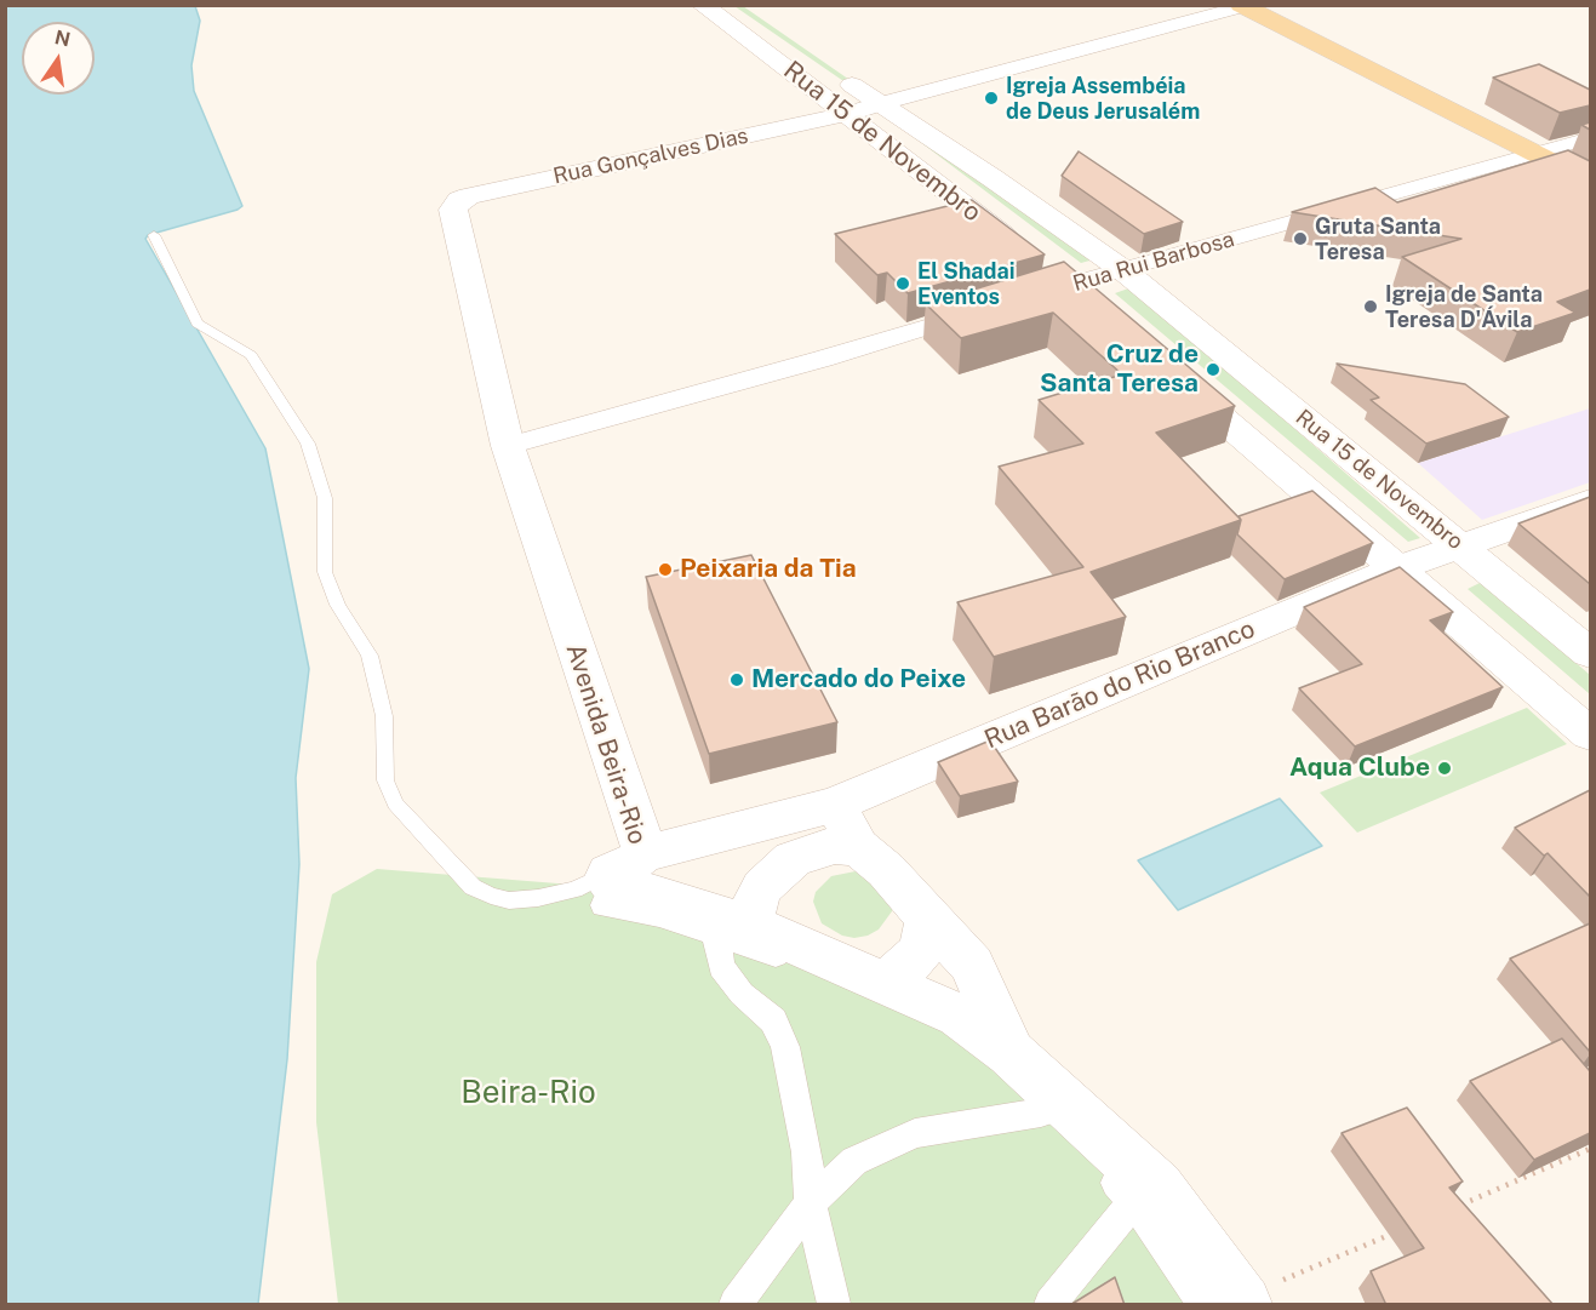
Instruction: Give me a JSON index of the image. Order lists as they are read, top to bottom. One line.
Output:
{"streets":{"street":["Rua 15 de Novembro","Rua Gonçalves Dias","Rua Rui Barbosa","Rua Barão do Rio Branco","Avenida Beira-Rio"]},"crossings":[["Rua 15 de Novembro","Rua Gonçalves Dias"],["Rua 15 de Novembro","Rua Rui Barbosa"],["Rua 15 de Novembro","Rua Barão do Rio Branco"],["Rua Gonçalves Dias","Avenida Beira-Rio"],["Rua Barão do Rio Branco","Avenida Beira-Rio"]],"parks":["Beira-Rio"],"places":["Igreja Assembéia de Deus Jerusalém","Gruta Santa Teresa","El Shadai Eventos","Igreja de Santa Teresa D'Ávila","Cruz de Santa Teresa","Peixaria da Tia","Mercado do Peixe","Aqua Clube"],"north":"top"}
